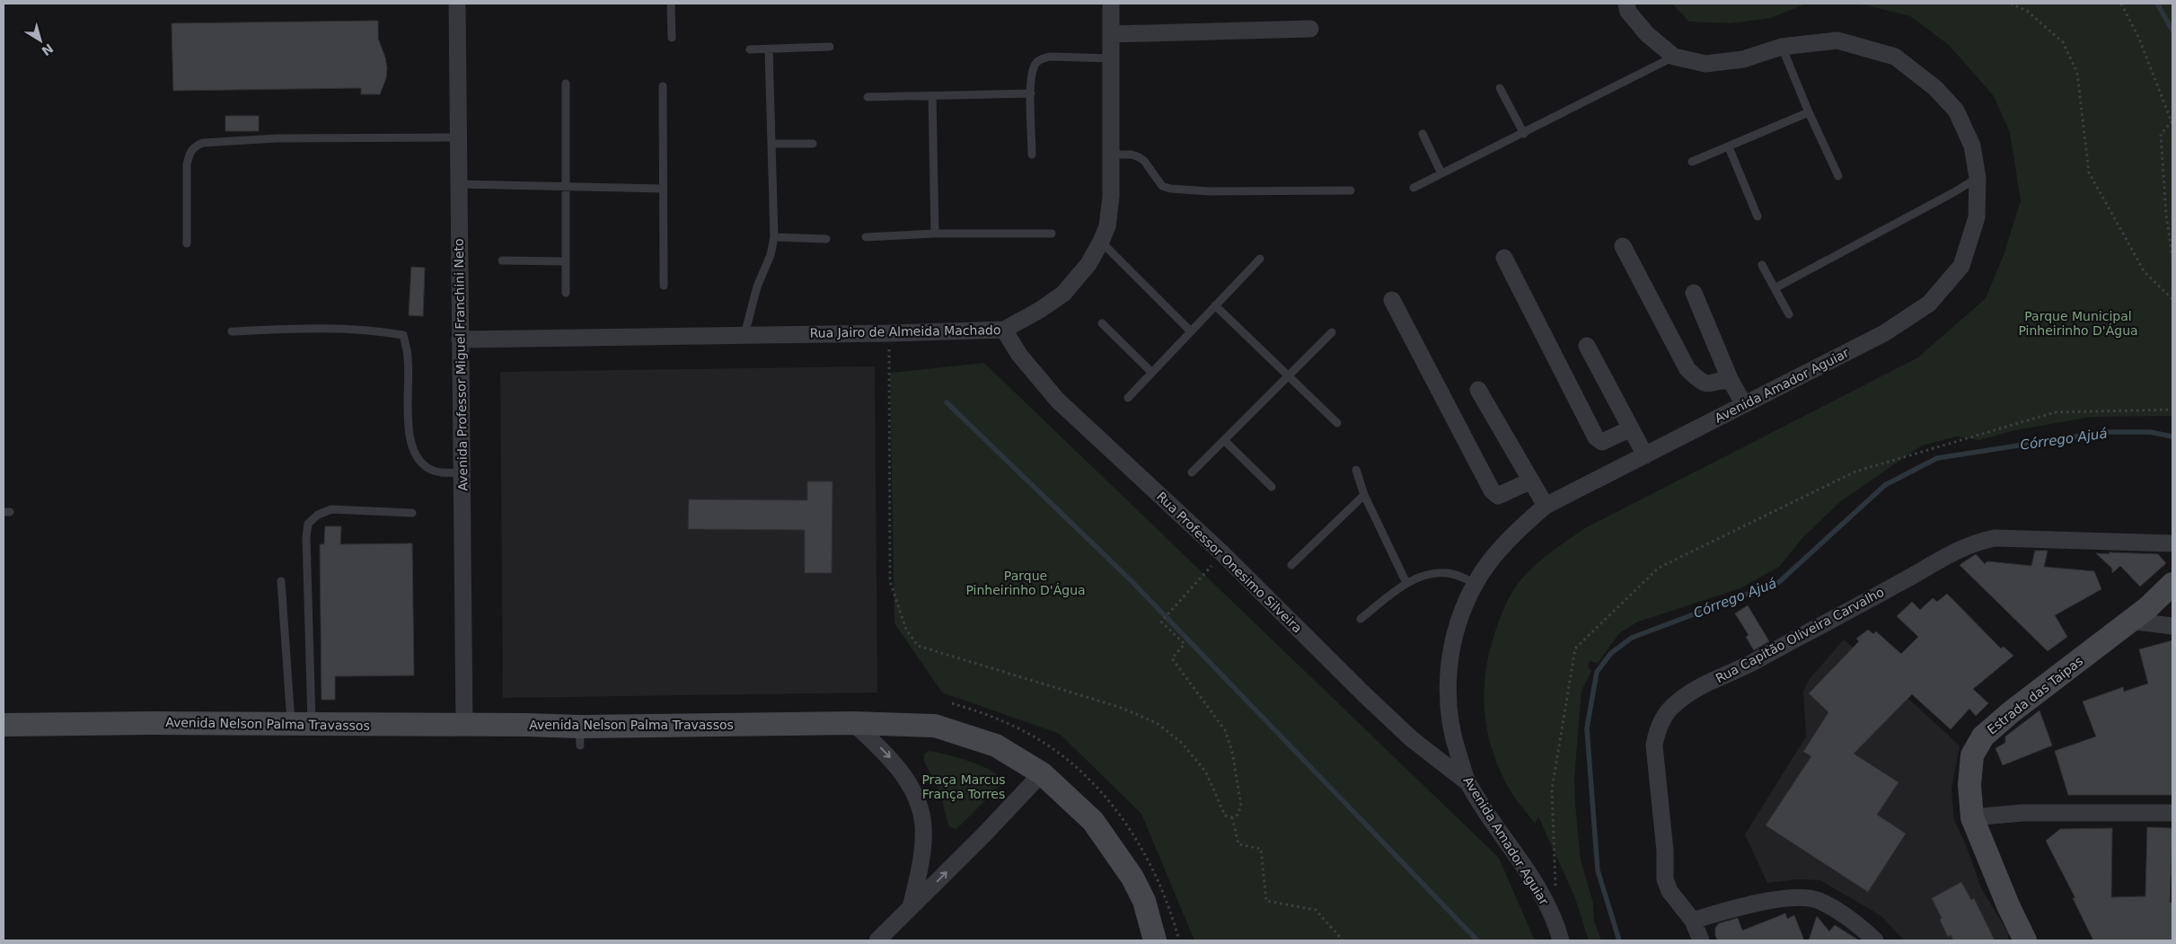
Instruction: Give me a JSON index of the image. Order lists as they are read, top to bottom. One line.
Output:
{"streets":{"street":["Rua Jairo de Almeida Machado","Avenida Professor Miguel Franchini Neto","Avenida Amador Aguiar","Rua Professor Onesimo Silveira","Rua Capitão Oliveira Carvalho","Estrada das Taipas","Avenida Nelson Palma Travassos"]},"crossings":[["Rua Jairo de Almeida Machado","Avenida Professor Miguel Franchini Neto"],["Rua Jairo de Almeida Machado","Rua Professor Onesimo Silveira"],["Avenida Professor Miguel Franchini Neto","Avenida Nelson Palma Travassos"],["Avenida Amador Aguiar","Rua Professor Onesimo Silveira"]],"water":["Córrego Ajuá"],"parks":["Parque Municipal Pinheirinho D'Água","Parque Pinheirinho D'Água","Praça Marcus França Torres"],"north":"bottom right"}
